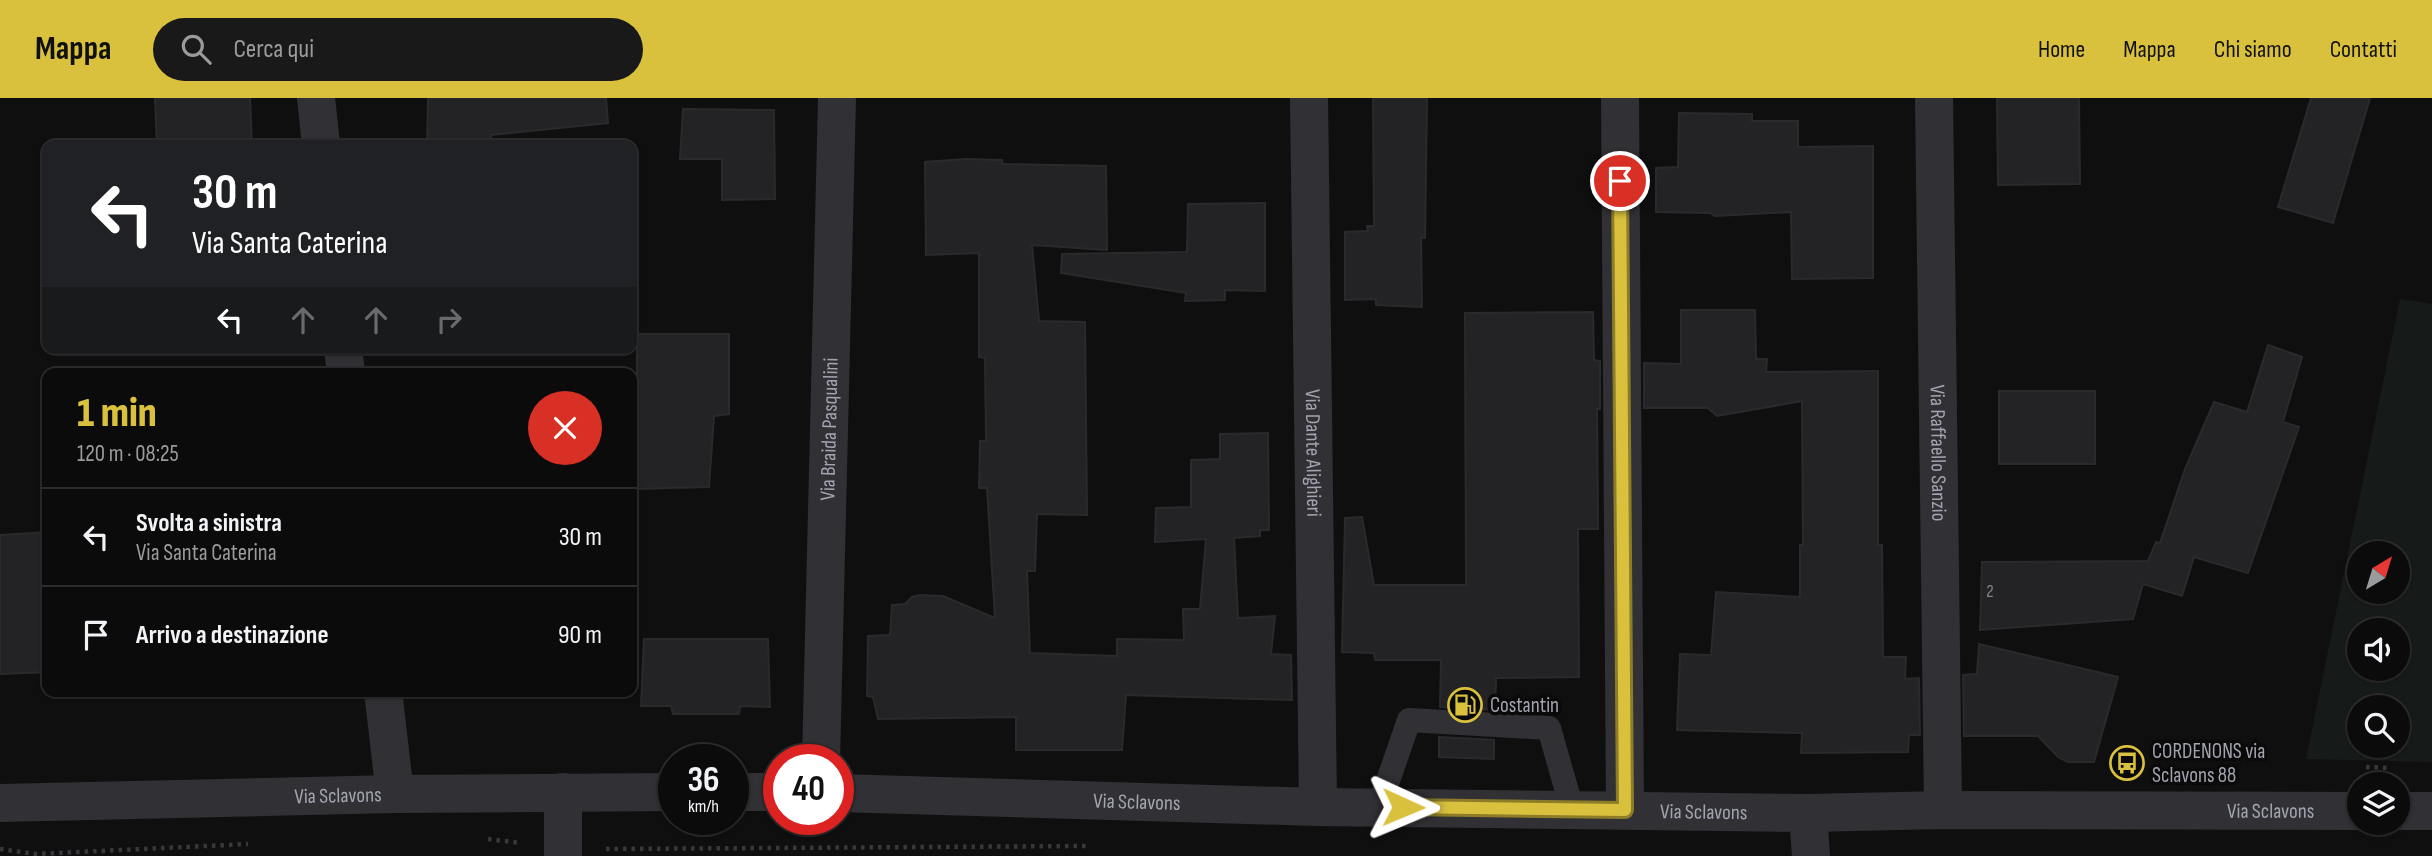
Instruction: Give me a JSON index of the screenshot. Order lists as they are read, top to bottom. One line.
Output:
{"streets":{"street":["Via Braida Pasqualini","Via Dante Alighieri","Via Raffaello Sanzio","Via Sclavons"]},"crossings":[["Via Dante Alighieri","Via Sclavons"],["Via Raffaello Sanzio","Via Sclavons"]],"places":{"fuel station":["Costantin"],"bus stop":["CORDENONS via Sclavons 88"]},"house_numbers":["2"],"north":"top right","page":{"header":"Mappa","search":"Cerca qui","nav":["Home","Mappa","Chi siamo","Contatti"],"turn":["30 m","Via Santa Caterina"],"heading":["1 min","120 m · 08:25"],"list":[{"name":"Svolta a sinistra","note":"Via Santa Caterina","value":"30 m"},{"name":"Arrivo a destinazione","value":"90 m"}],"speed":"36 km/h","limit":"40"}}
